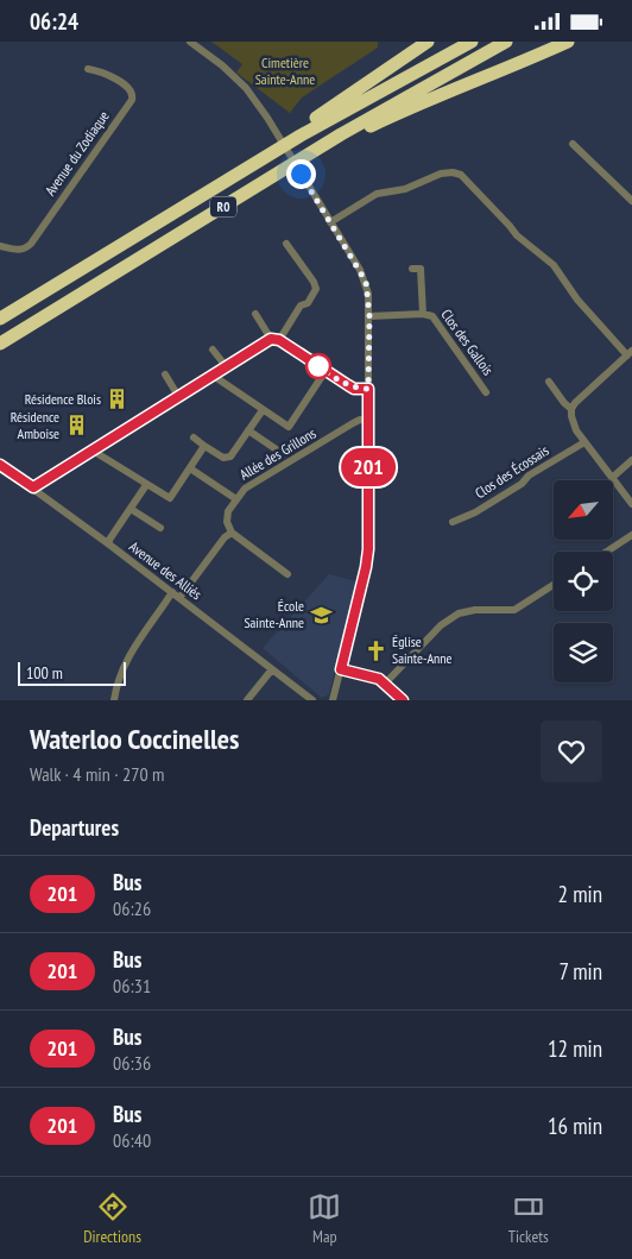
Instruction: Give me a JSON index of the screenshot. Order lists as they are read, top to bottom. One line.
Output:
{"streets":{"highway":["R0"],"street":["Avenue du Zodiaque","Clos des Gallois","Allée des Grillons","Clos des Écossais","Avenue des Alliés"]},"parks":["Cimetière Sainte-Anne"],"places":{"building":["Résidence Blois","Résidence Amboise"],"school or university":["École Sainte-Anne"],"church":["Église Sainte-Anne"]},"lines":["bus line 201"],"scale_bar":"100 m","north":"bottom left","page":{"status":"06:24","on_map":"201","scale":"100 m","heading":[["Waterloo Coccinelles","Walk · 4 min · 270 m"],"Departures"],"list":[{"mark":"201","name":"Bus","note":"06:26","value":"2 min"},{"mark":"201","name":"Bus","note":"06:31","value":"7 min"},{"mark":"201","name":"Bus","note":"06:36","value":"12 min"},{"mark":"201","name":"Bus","note":"06:40","value":"16 min"}],"tabs":["Directions","Map","Tickets"]}}
